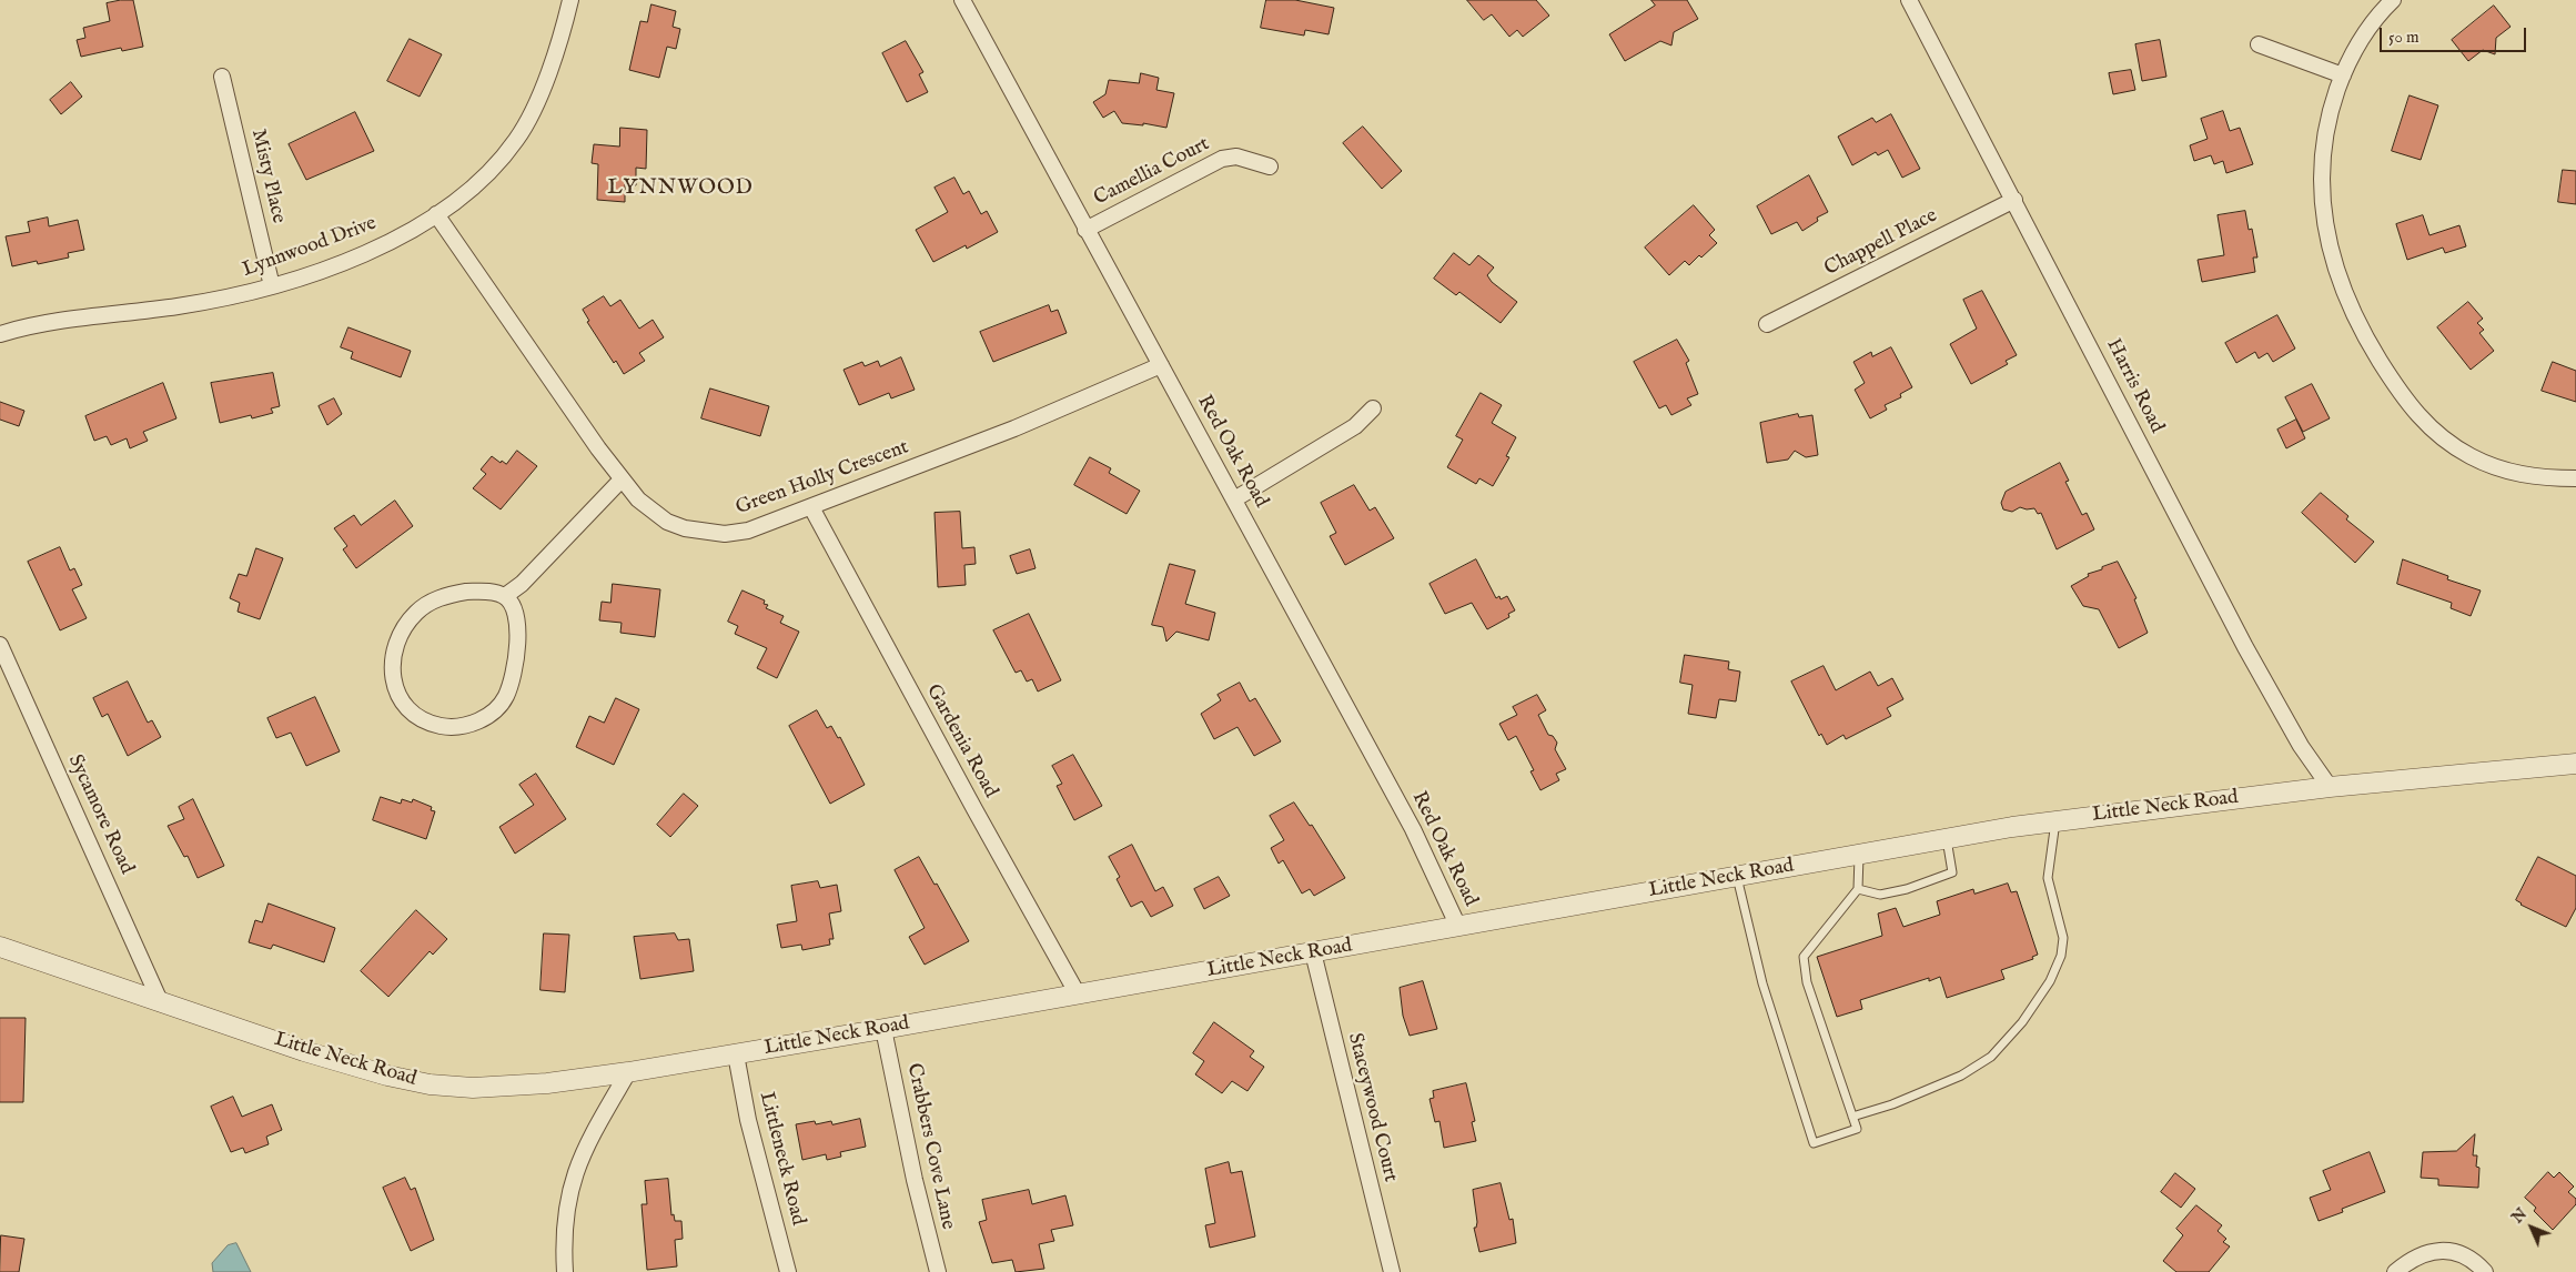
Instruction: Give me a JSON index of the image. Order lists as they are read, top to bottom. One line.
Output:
{"streets":{"street":["Camellia Court","Misty Place","Chappell Place","Lynnwood Drive","Harris Road","Red Oak Road","Green Holly Crescent","Gardenia Road","Little Neck Road","Sycamore Road","Staceywood Court","Crabbers Cove Lane","Littleneck Road"]},"crossings":[["Camellia Court","Red Oak Road"],["Misty Place","Lynnwood Drive"],["Chappell Place","Harris Road"],["Lynnwood Drive","Green Holly Crescent"],["Harris Road","Little Neck Road"],["Red Oak Road","Green Holly Crescent"],["Red Oak Road","Little Neck Road"],["Green Holly Crescent","Gardenia Road"],["Gardenia Road","Little Neck Road"],["Little Neck Road","Sycamore Road"],["Little Neck Road","Staceywood Court"],["Little Neck Road","Crabbers Cove Lane"],["Little Neck Road","Littleneck Road"]],"districts":["LYNNWOOD"],"scale_bar":"50 m","north":"top left"}
